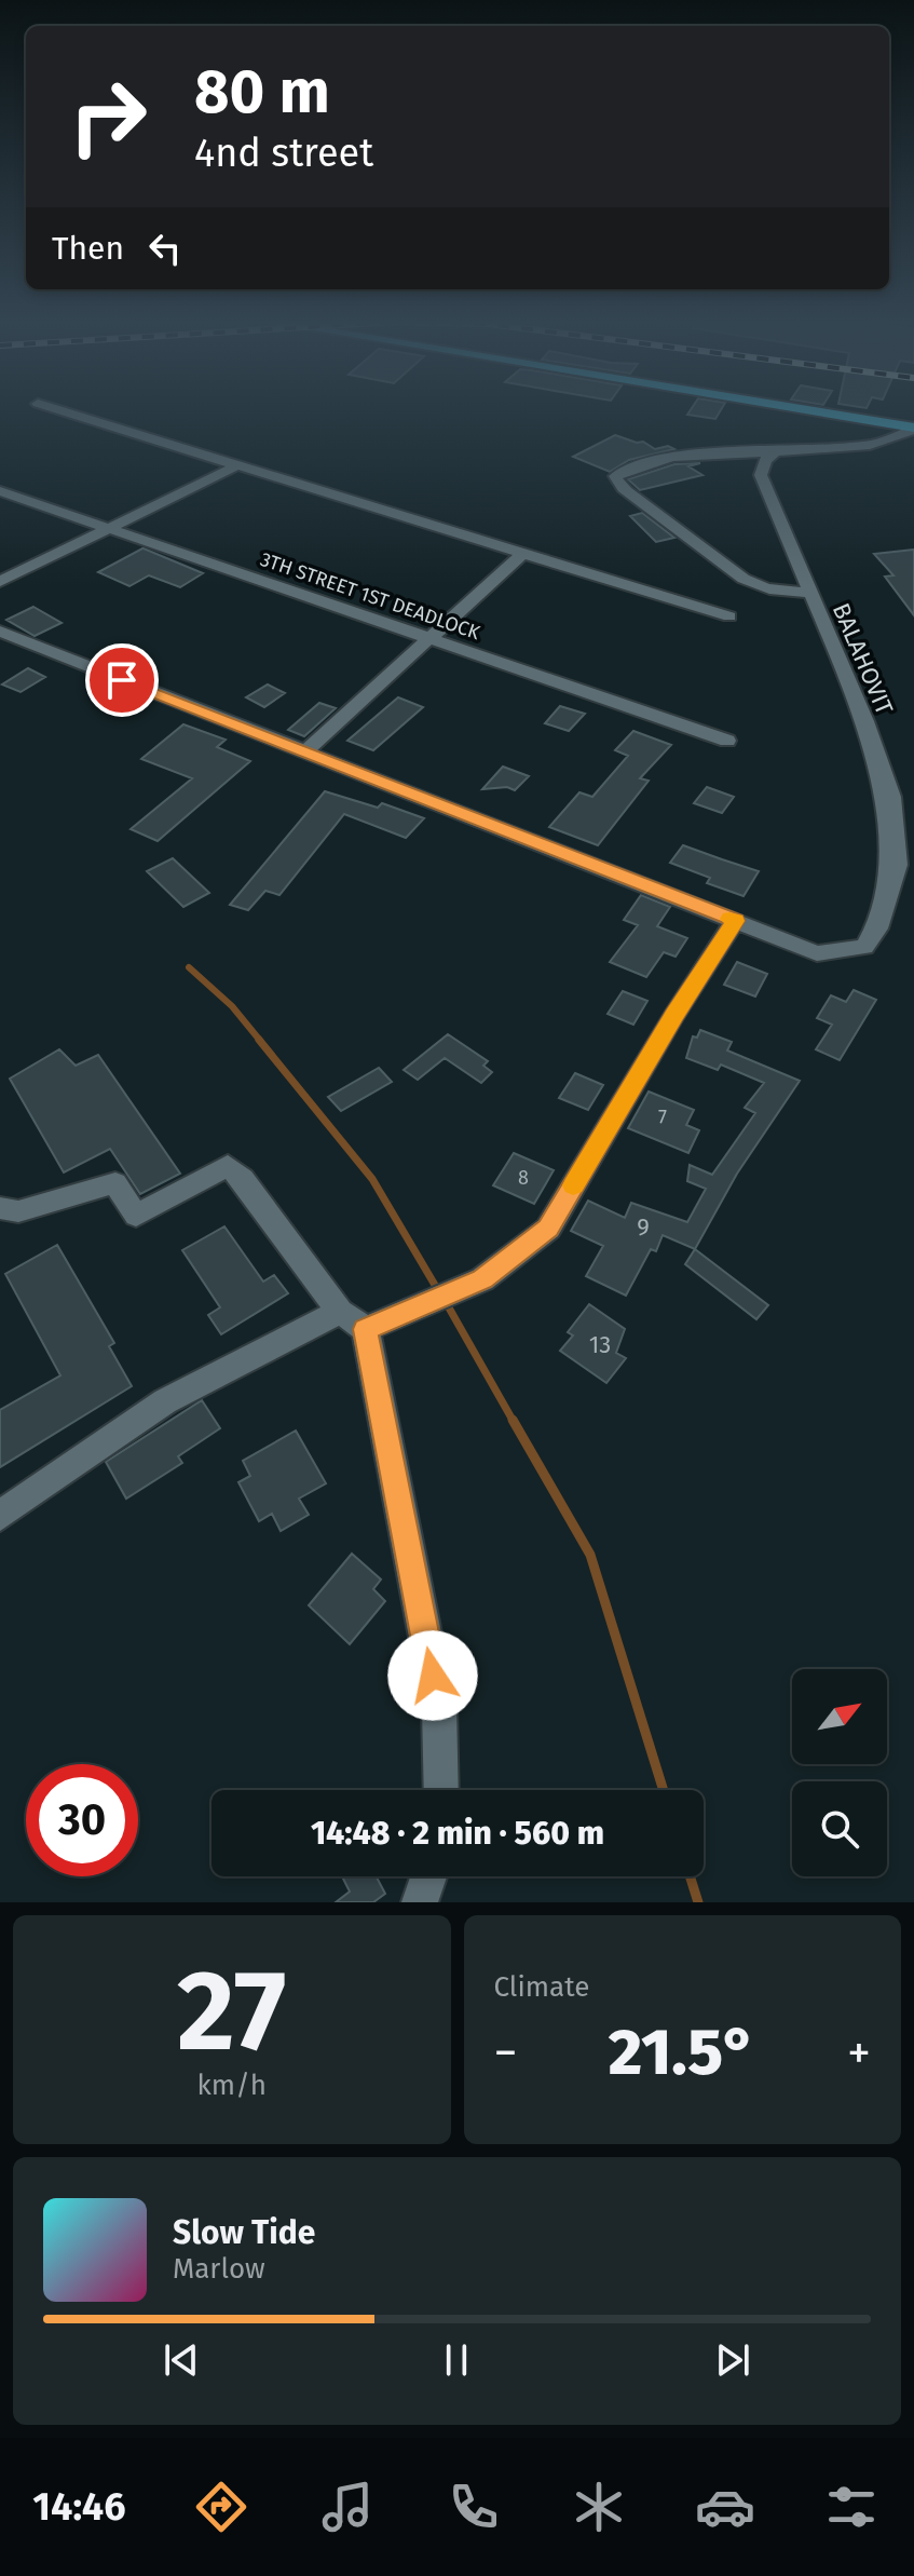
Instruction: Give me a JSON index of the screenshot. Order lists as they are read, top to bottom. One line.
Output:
{"streets":{"street":["3TH STREET 1ST DEADLOCK","BALAHOVIT"]},"house_numbers":["7","8","9","13"],"north":"top right","page":{"turn":["80 m","4nd street"],"then":"Then","limit":"30","trip":"14:48 · 2 min · 560 m","tile":[["27","km/h"],"Climate"],"heat":["−","21.5°","+"],"song":["Slow Tide","Marlow"],"tabs":"14:46"}}
